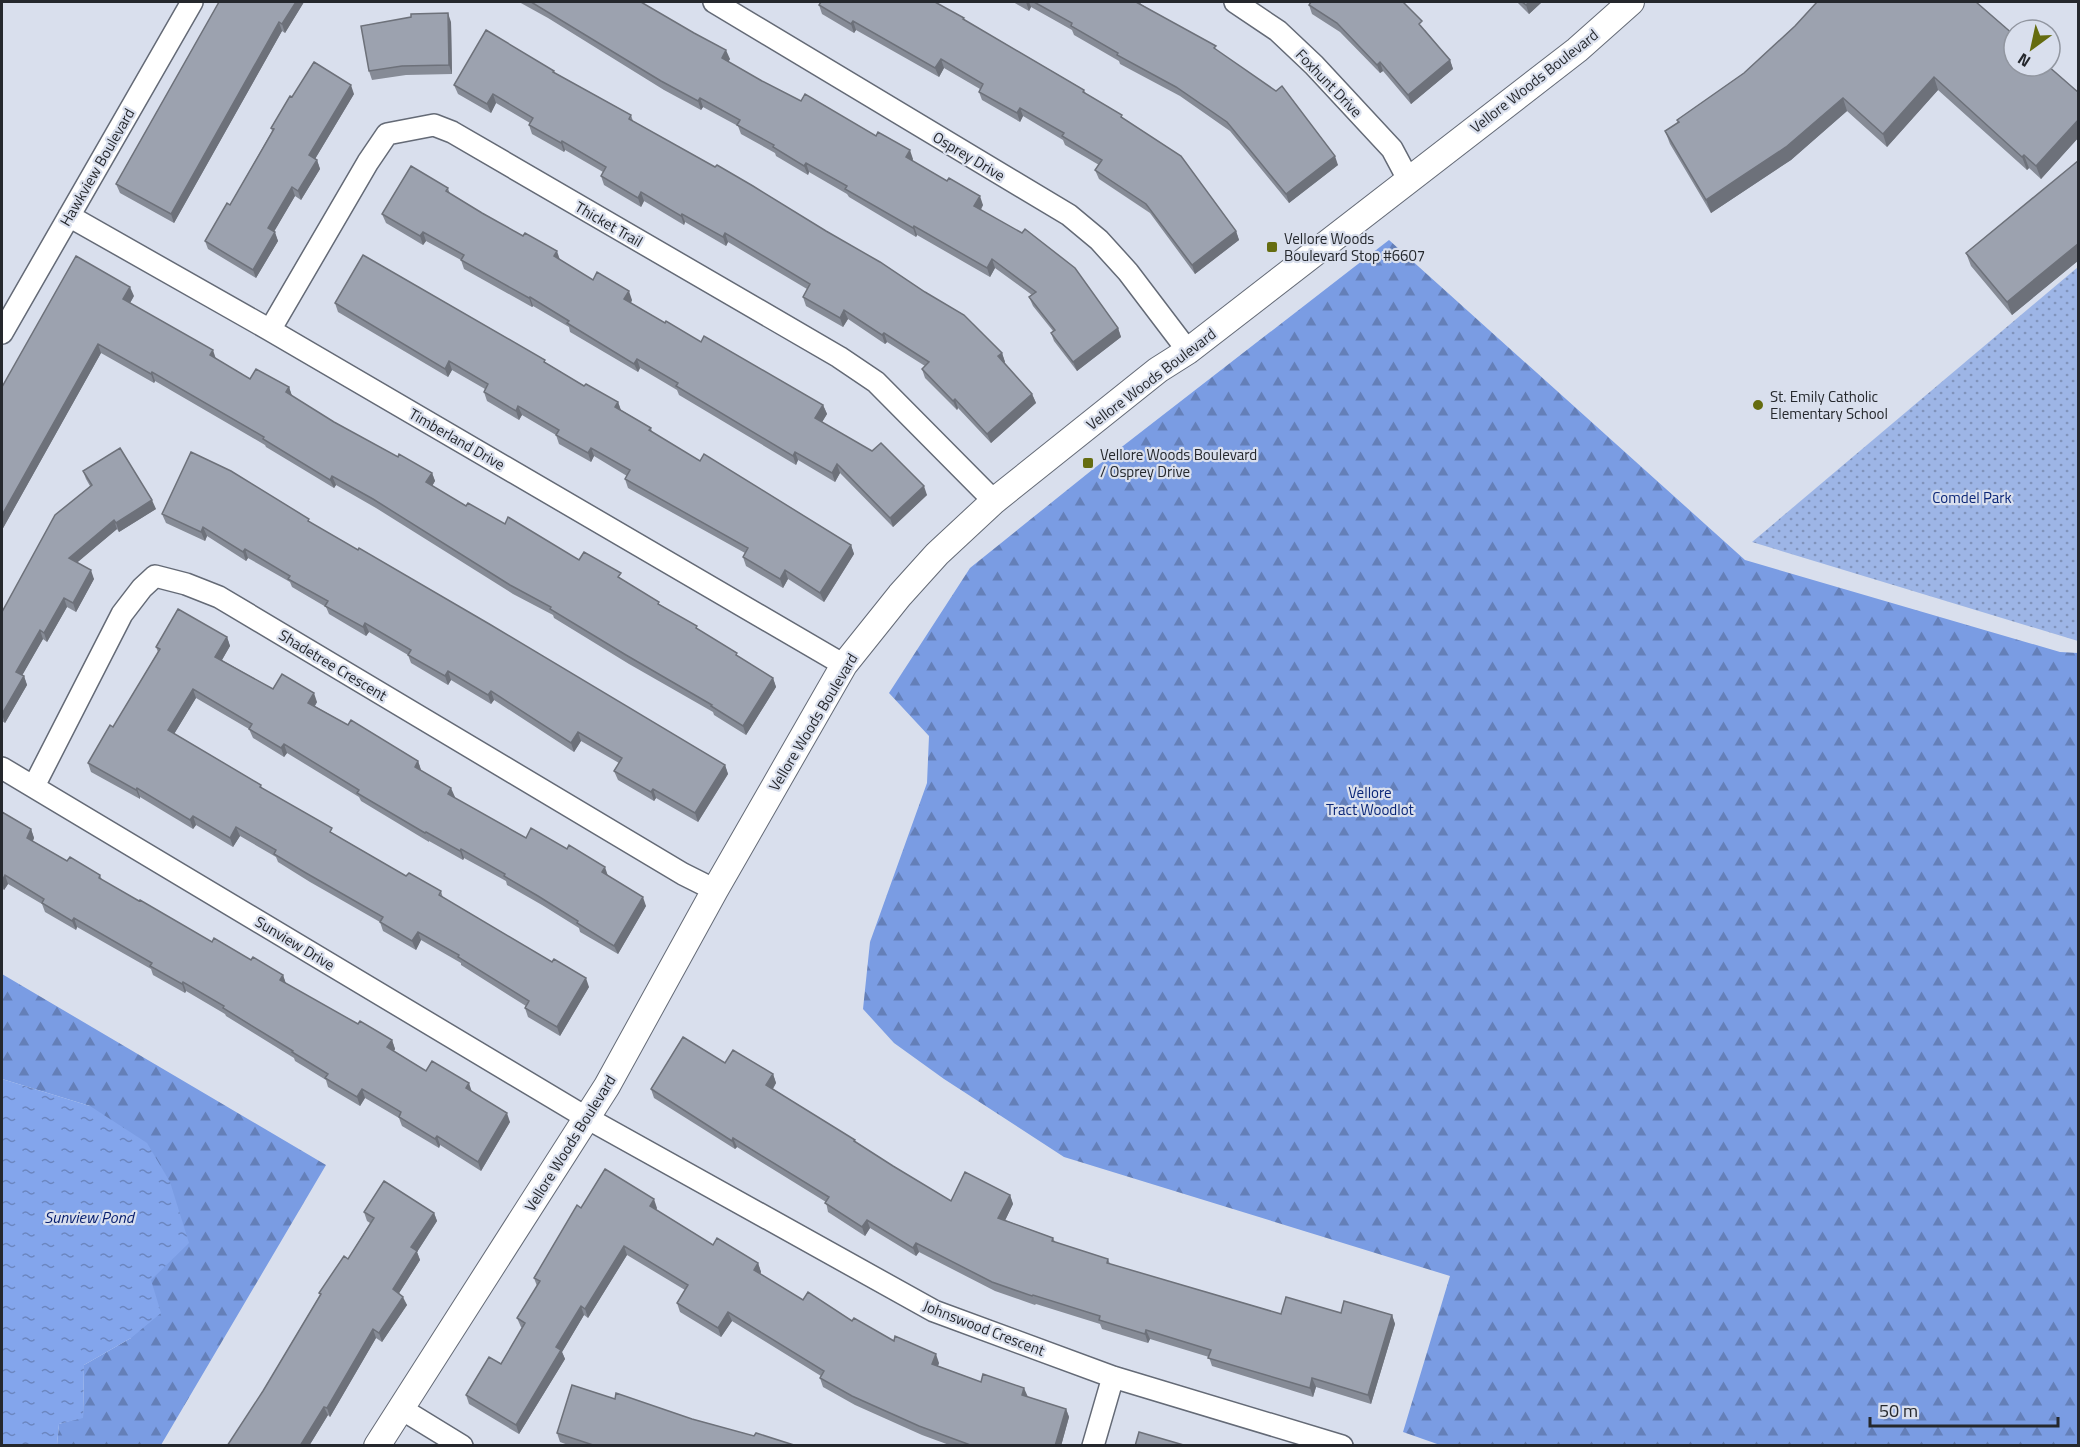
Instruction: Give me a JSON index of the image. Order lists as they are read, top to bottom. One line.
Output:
{"streets":{"street":["Vellore Woods Boulevard","Foxhunt Drive","Osprey Drive","Hawkview Boulevard","Thicket Trail","Timberland Drive","Shadetree Crescent","Sunview Drive","Johnswood Crescent"]},"crossings":[["Vellore Woods Boulevard","Foxhunt Drive"],["Vellore Woods Boulevard","Osprey Drive"],["Vellore Woods Boulevard","Thicket Trail"],["Vellore Woods Boulevard","Timberland Drive"],["Vellore Woods Boulevard","Shadetree Crescent"],["Vellore Woods Boulevard","Sunview Drive"],["Vellore Woods Boulevard","Johnswood Crescent"],["Hawkview Boulevard","Timberland Drive"],["Thicket Trail","Timberland Drive"],["Shadetree Crescent","Sunview Drive"],["Sunview Drive","Johnswood Crescent"]],"water":["Sunview Pond"],"parks":["Comdel Park","Vellore Tract Woodlot"],"places":{"transit":["Vellore Woods Boulevard Stop #6607","Vellore Woods Boulevard / Osprey Drive"],"other":["St. Emily Catholic Elementary School"]},"scale_bar":"50 m","north":"bottom left"}
